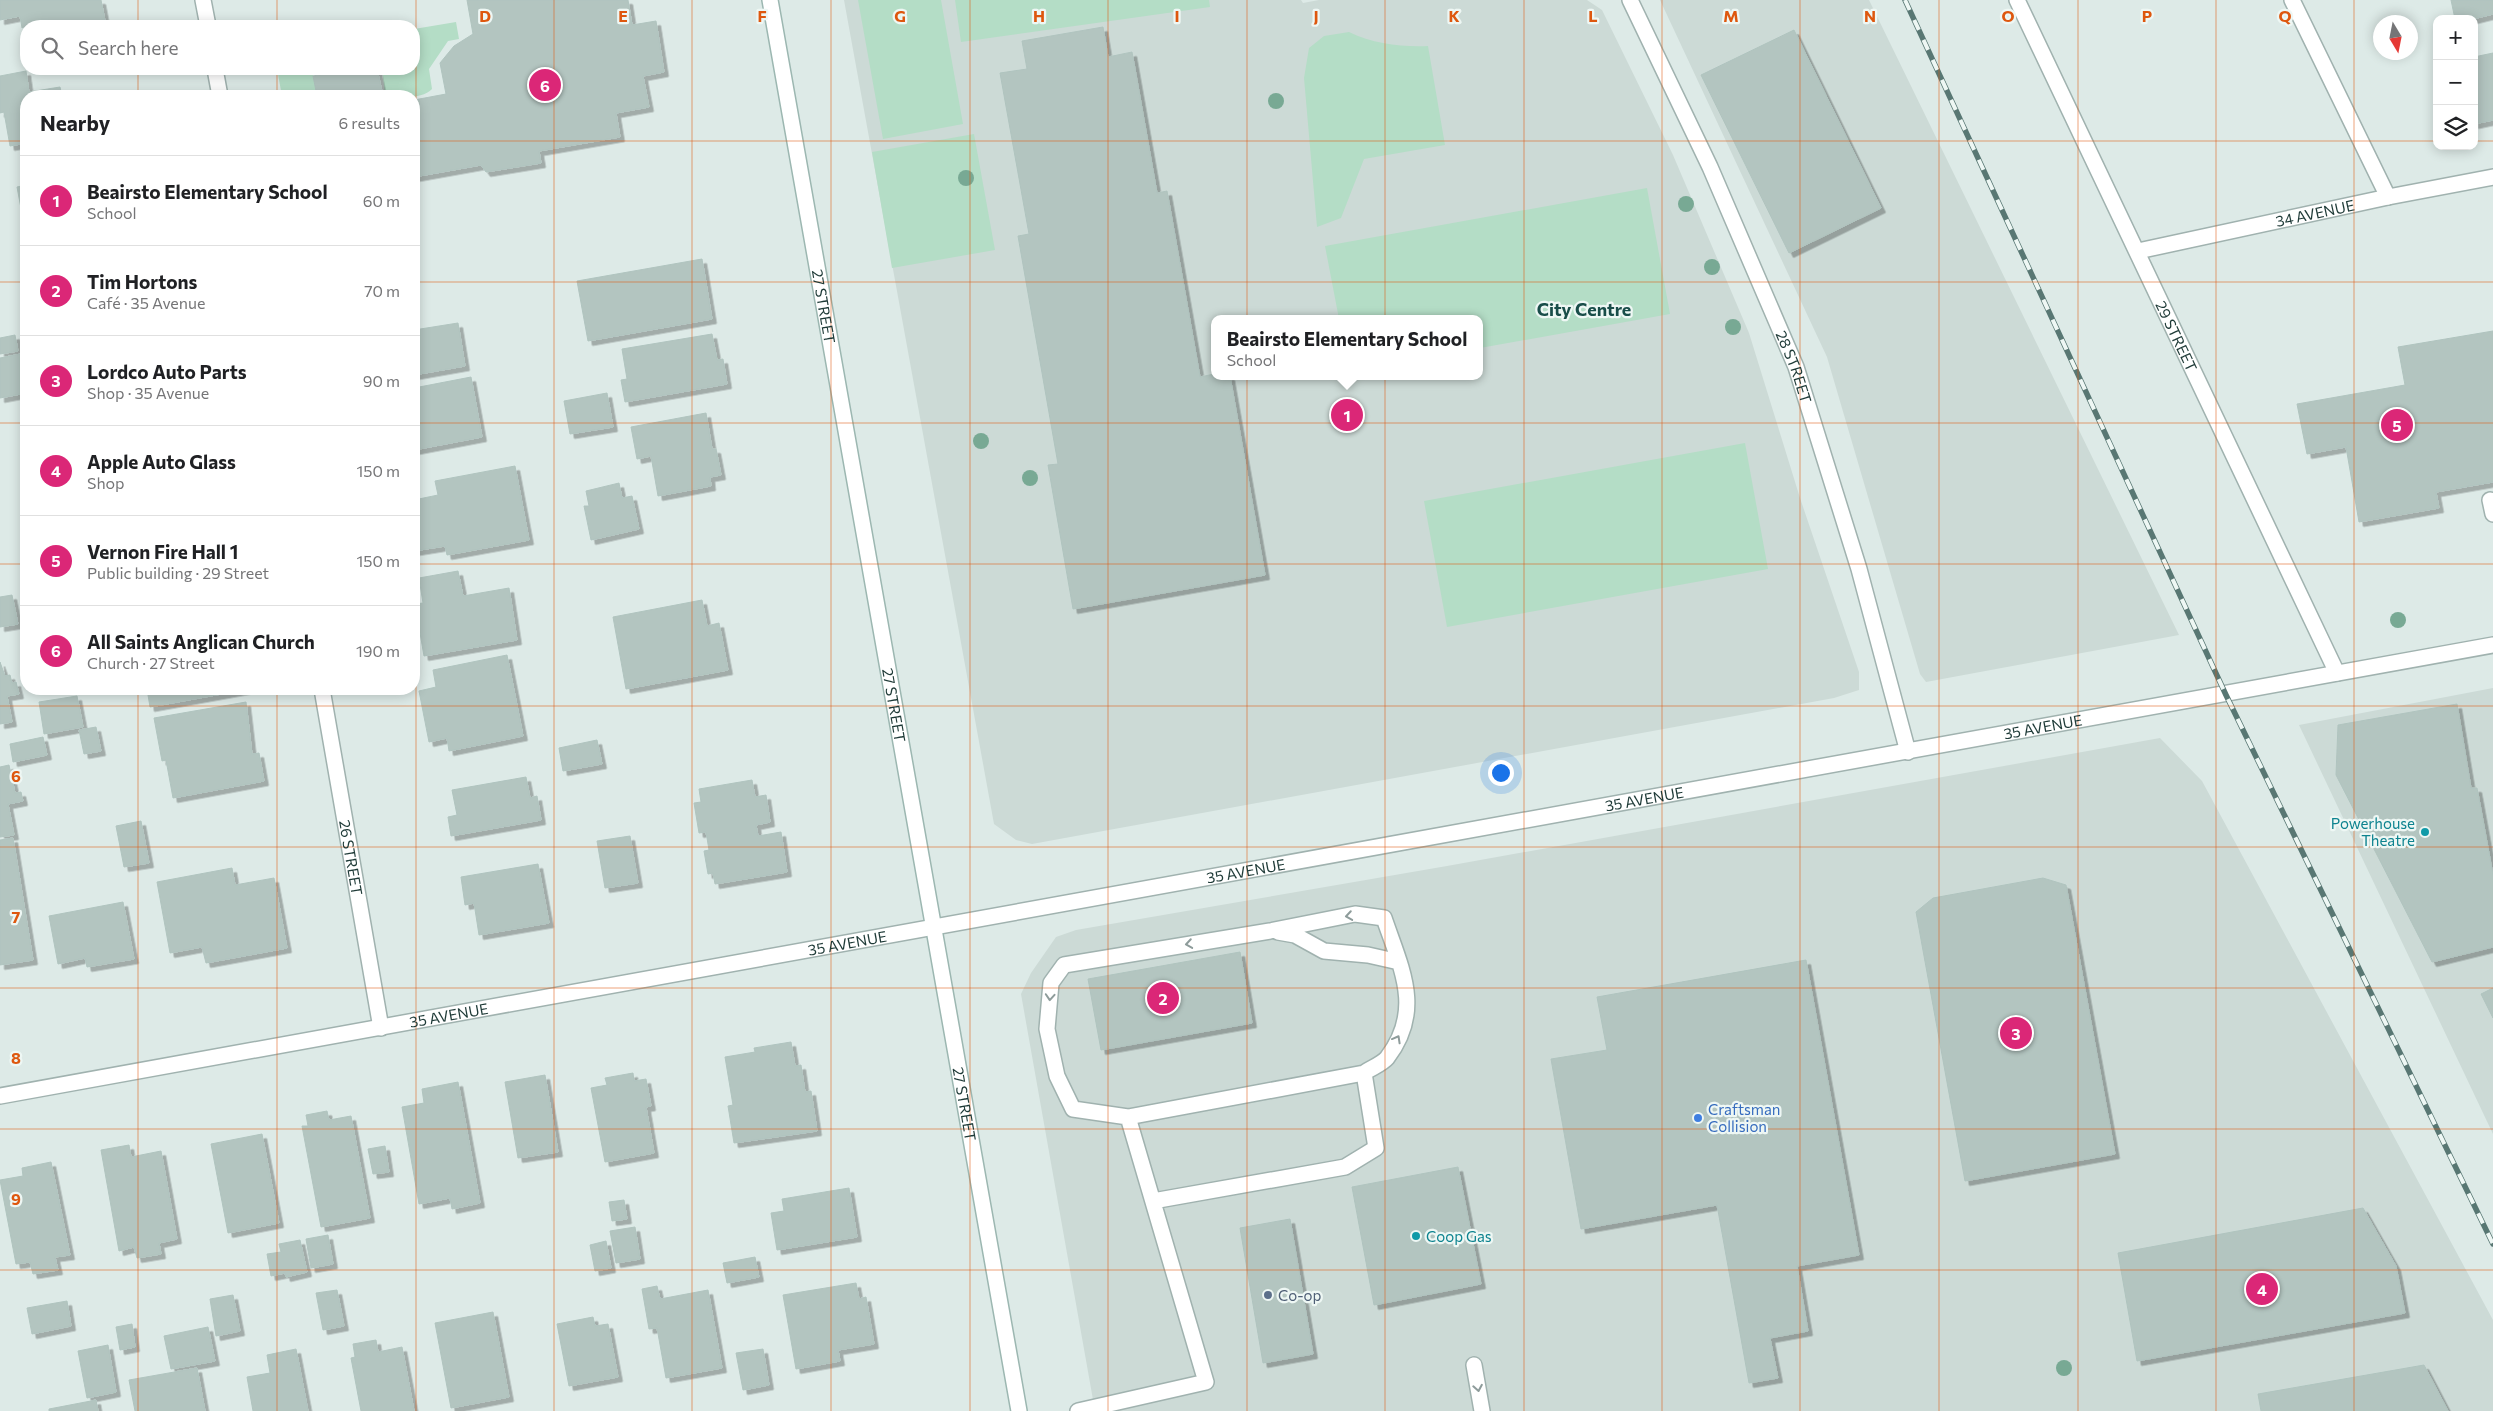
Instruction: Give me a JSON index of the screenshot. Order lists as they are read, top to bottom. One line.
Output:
{"streets":{"street":["34 AVENUE","27 STREET","29 STREET","28 STREET","35 AVENUE","26 STREET"]},"crossings":[["34 AVENUE","29 STREET"],["27 STREET","35 AVENUE"],["29 STREET","35 AVENUE"],["28 STREET","35 AVENUE"],["35 AVENUE","26 STREET"]],"districts":["City Centre"],"places":["Powerhouse Theatre","Craftsman Collision","Coop Gas","Co-op"],"north":"bottom","page":{"map_buttons":["+","−"],"search":"Search here","pins":["6","1","5","2","3","4"],"heading":["Nearby","6 results"],"list":[{"mark":"1","name":"Beairsto Elementary School","note":"School","value":"60 m"},{"mark":"2","name":"Tim Hortons","note":"Café · 35 Avenue","value":"70 m"},{"mark":"3","name":"Lordco Auto Parts","note":"Shop · 35 Avenue","value":"90 m"},{"mark":"4","name":"Apple Auto Glass","note":"Shop","value":"150 m"},{"mark":"5","name":"Vernon Fire Hall 1","note":"Public building · 29 Street","value":"150 m"},{"mark":"6","name":"All Saints Anglican Church","note":"Church · 27 Street","value":"190 m"}],"popup":["Beairsto Elementary School","School"]},"grid":{"columns":["D","E","F","G","H","I","J","K","L","M","N","O","P","Q"],"rows":["6","7","8","9"]}}
